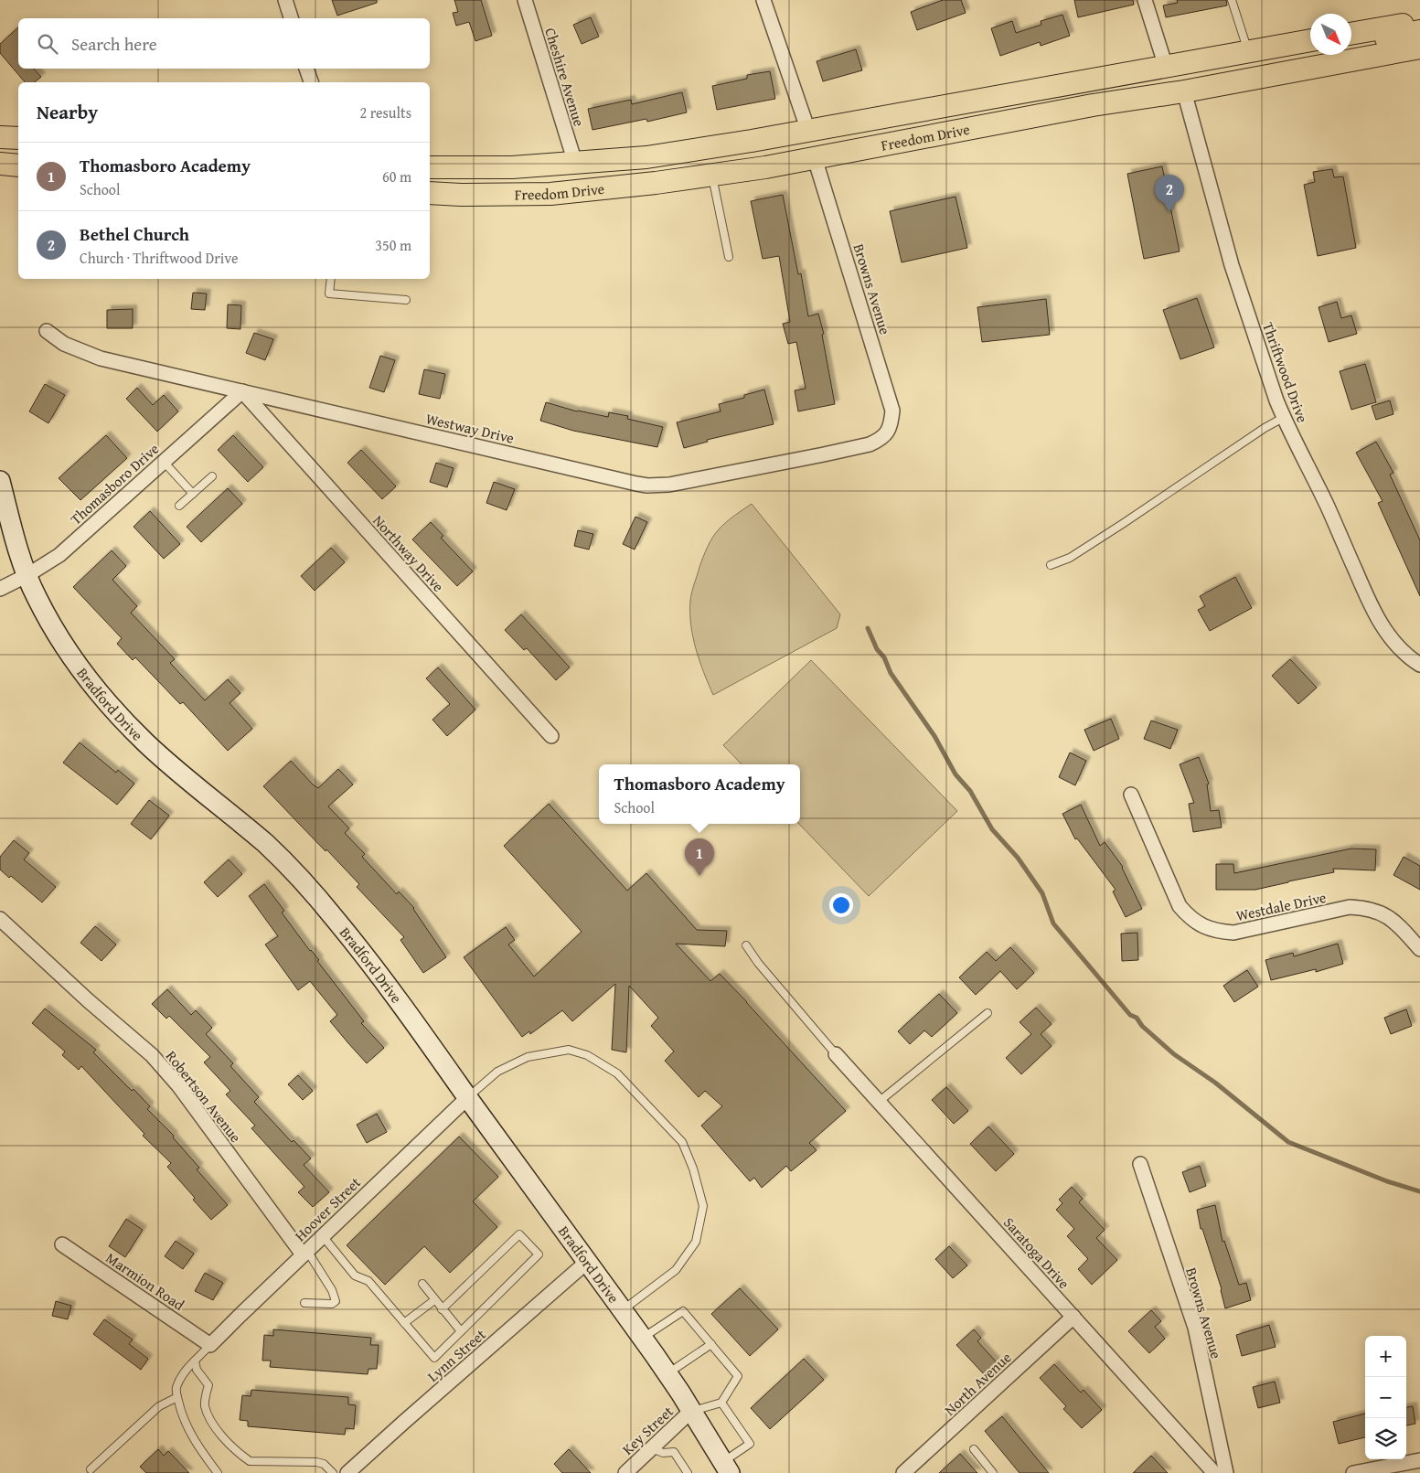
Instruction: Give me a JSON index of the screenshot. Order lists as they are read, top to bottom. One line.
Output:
{"streets":{"main road":["Freedom Drive"],"street":["Cheshire Avenue","Browns Avenue","Thriftwood Drive","Westway Drive","Thomasboro Drive","Northway Drive","Bradford Drive","Westdale Drive","Robertson Avenue","Hoover Street","Saratoga Drive","Marmion Road","Lynn Street","North Avenue","Key Street"]},"crossings":[["Cheshire Avenue","Freedom Drive"],["Freedom Drive","Browns Avenue"],["Freedom Drive","Thriftwood Drive"],["Browns Avenue","Westway Drive"],["Westway Drive","Thomasboro Drive"],["Westway Drive","Northway Drive"],["Thomasboro Drive","Northway Drive"],["Thomasboro Drive","Bradford Drive"],["Bradford Drive","Hoover Street"],["Bradford Drive","Lynn Street"],["Bradford Drive","Key Street"],["Robertson Avenue","Hoover Street"],["Hoover Street","Marmion Road"],["Saratoga Drive","North Avenue"]],"north":"bottom right","page":{"search":"Search here","heading":["Nearby","2 results"],"list":[{"mark":"1","name":"Thomasboro Academy","note":"School","value":"60 m"},{"mark":"2","name":"Bethel Church","note":"Church · Thriftwood Drive","value":"350 m"}],"pins":["2","1"],"popup":["Thomasboro Academy","School"],"map_buttons":["+","−"]}}
